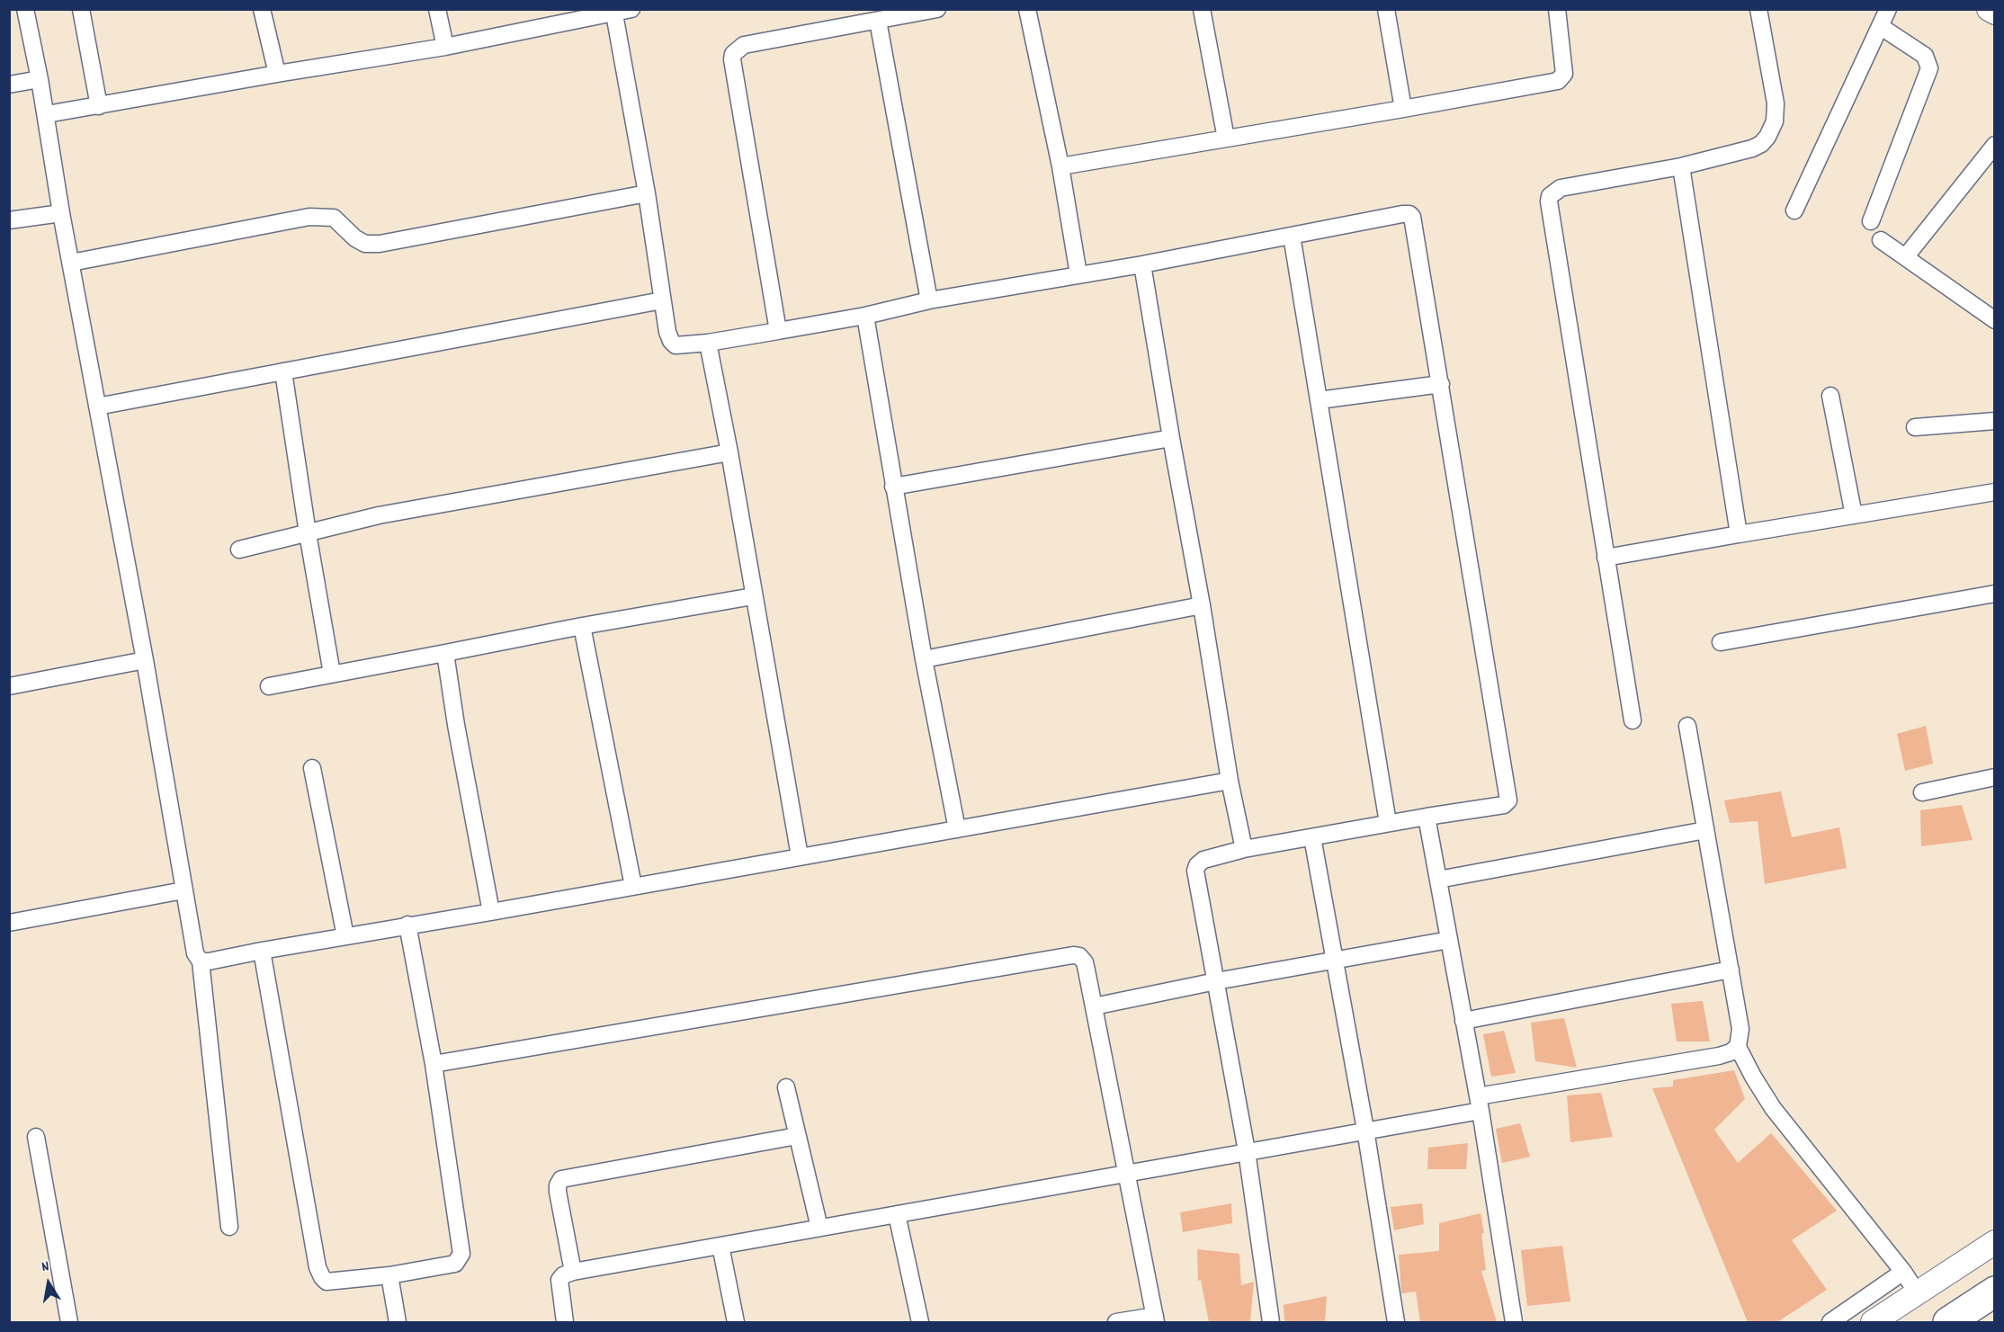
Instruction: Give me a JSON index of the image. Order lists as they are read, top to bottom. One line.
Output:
{"north":"top"}
